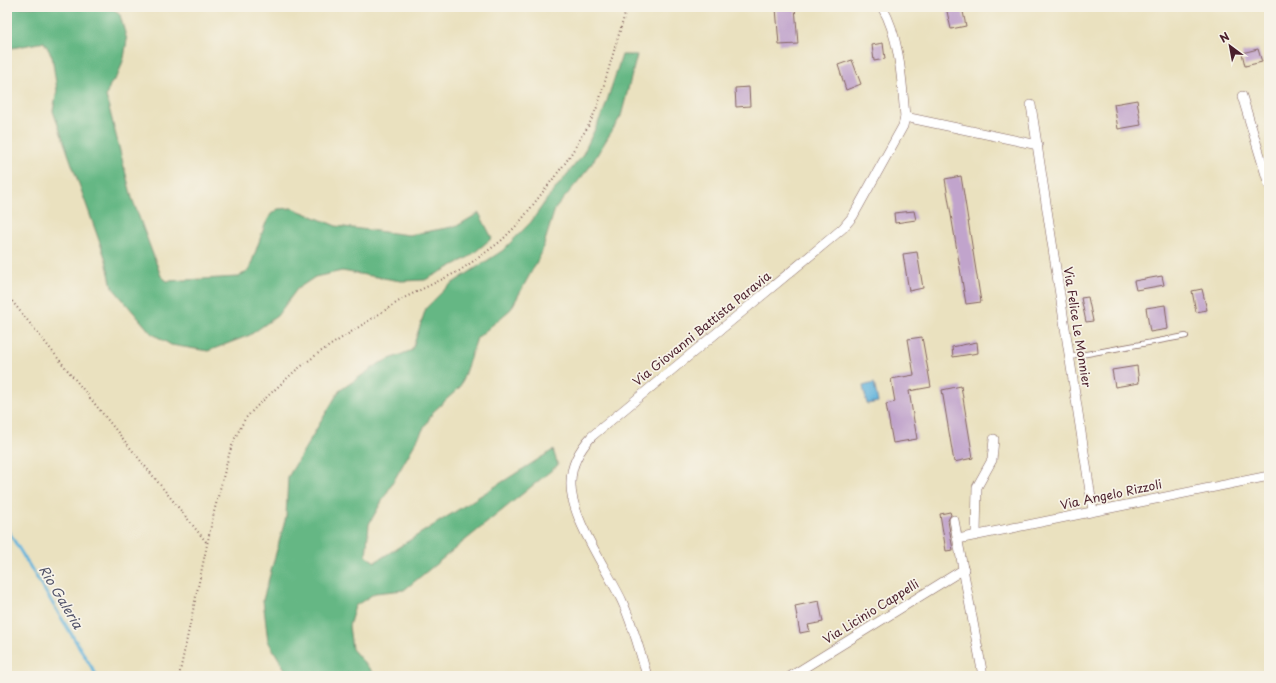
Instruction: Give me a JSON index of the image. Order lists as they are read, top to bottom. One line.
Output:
{"streets":{"street":["Via Felice Le Monnier","Via Giovanni Battista Paravia","Via Angelo Rizzoli","Via Licinio Cappelli"]},"crossings":[["Via Felice Le Monnier","Via Angelo Rizzoli"]],"water":["Rio Galeria"],"north":"top left"}
